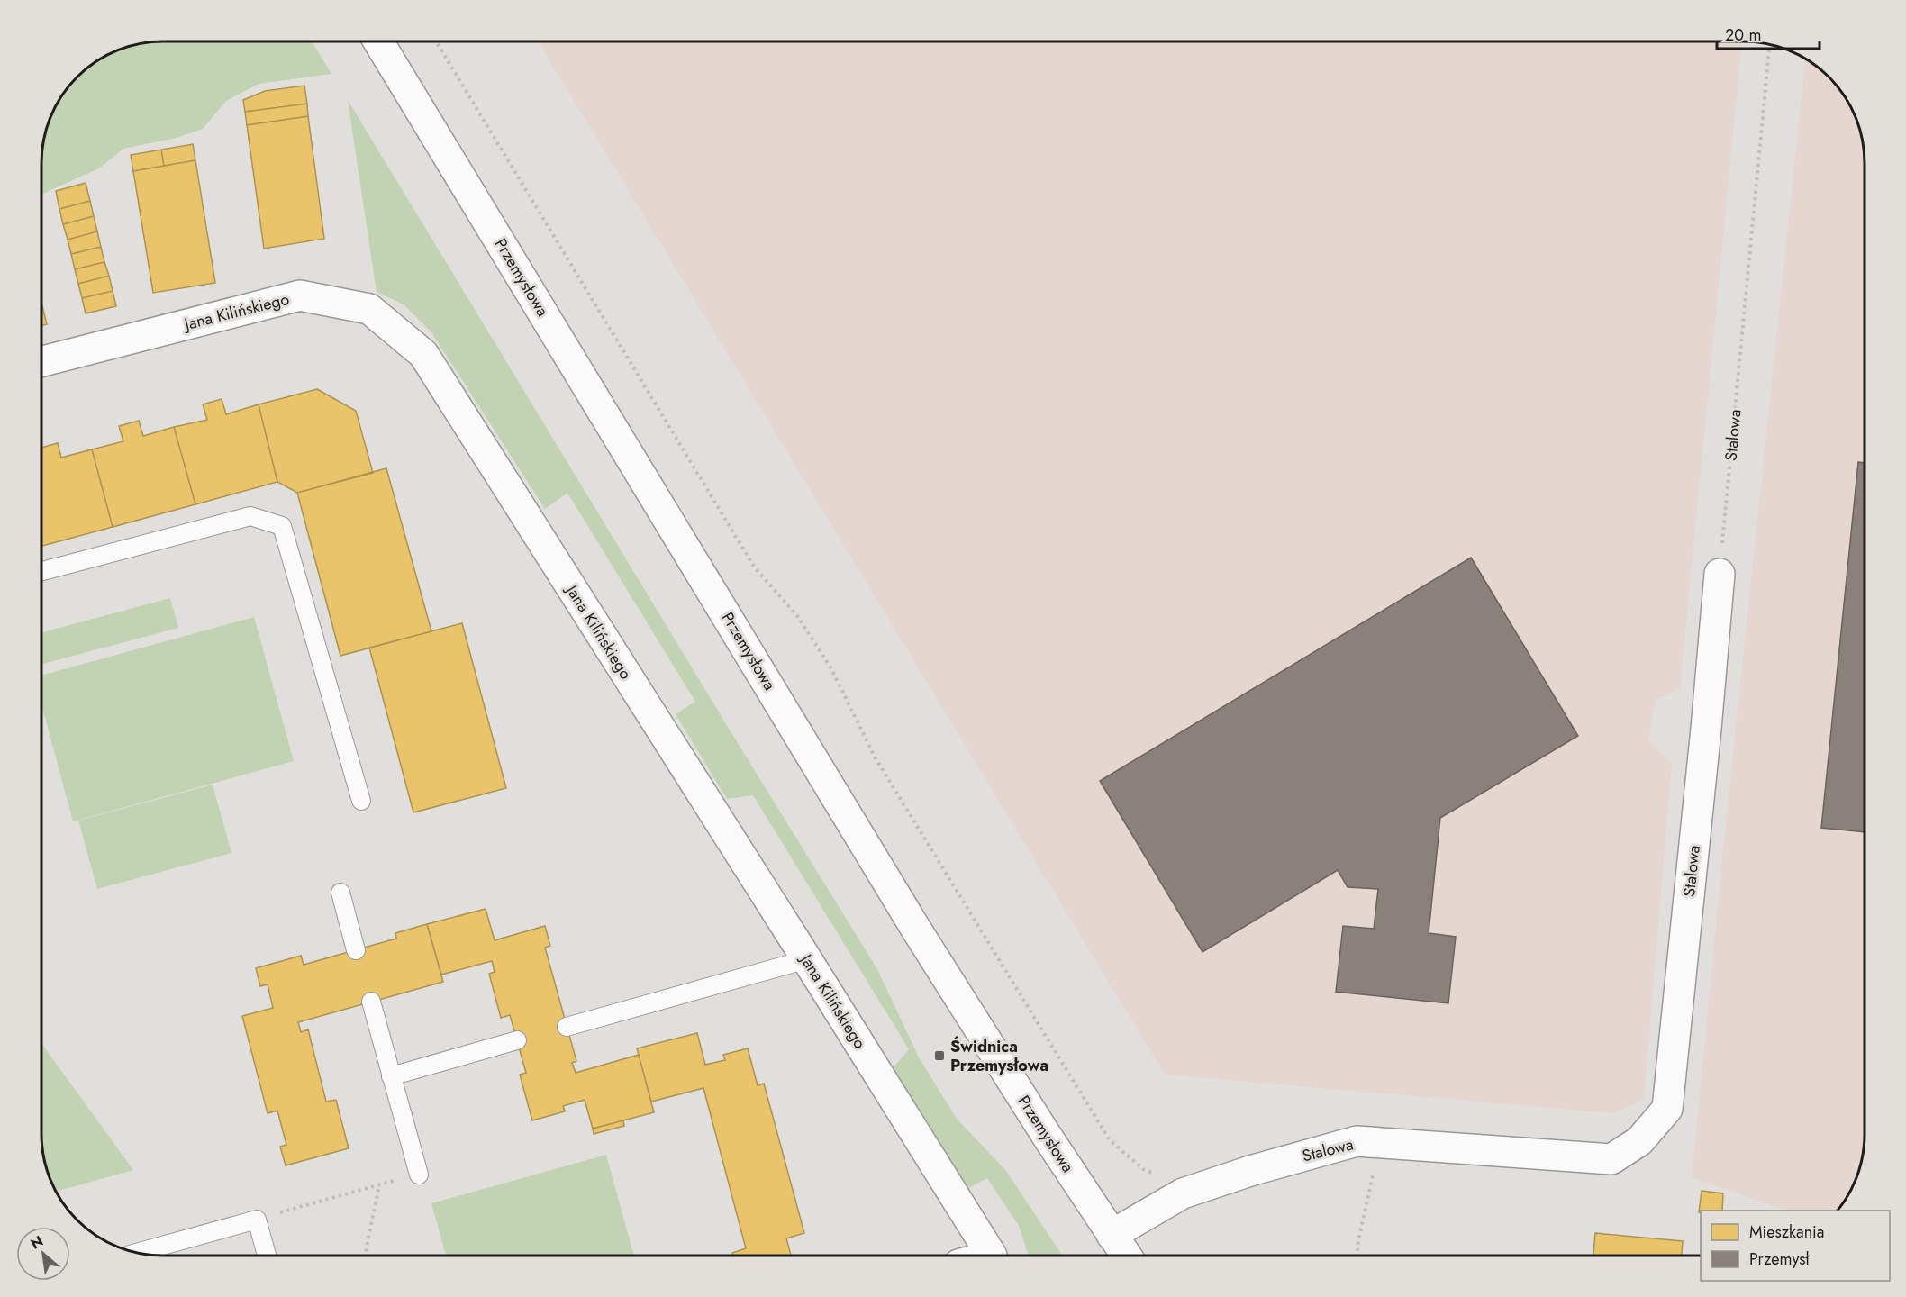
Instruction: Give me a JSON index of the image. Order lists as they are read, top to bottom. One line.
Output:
{"streets":{"street":["Przemysłowa","Jana Kilińskiego","Stalowa"]},"crossings":[["Przemysłowa","Stalowa"]],"places":{"transit":["Świdnica Przemysłowa"]},"legend":["Mieszkania","Przemysł"],"scale_bar":"20 m","north":"top left"}
